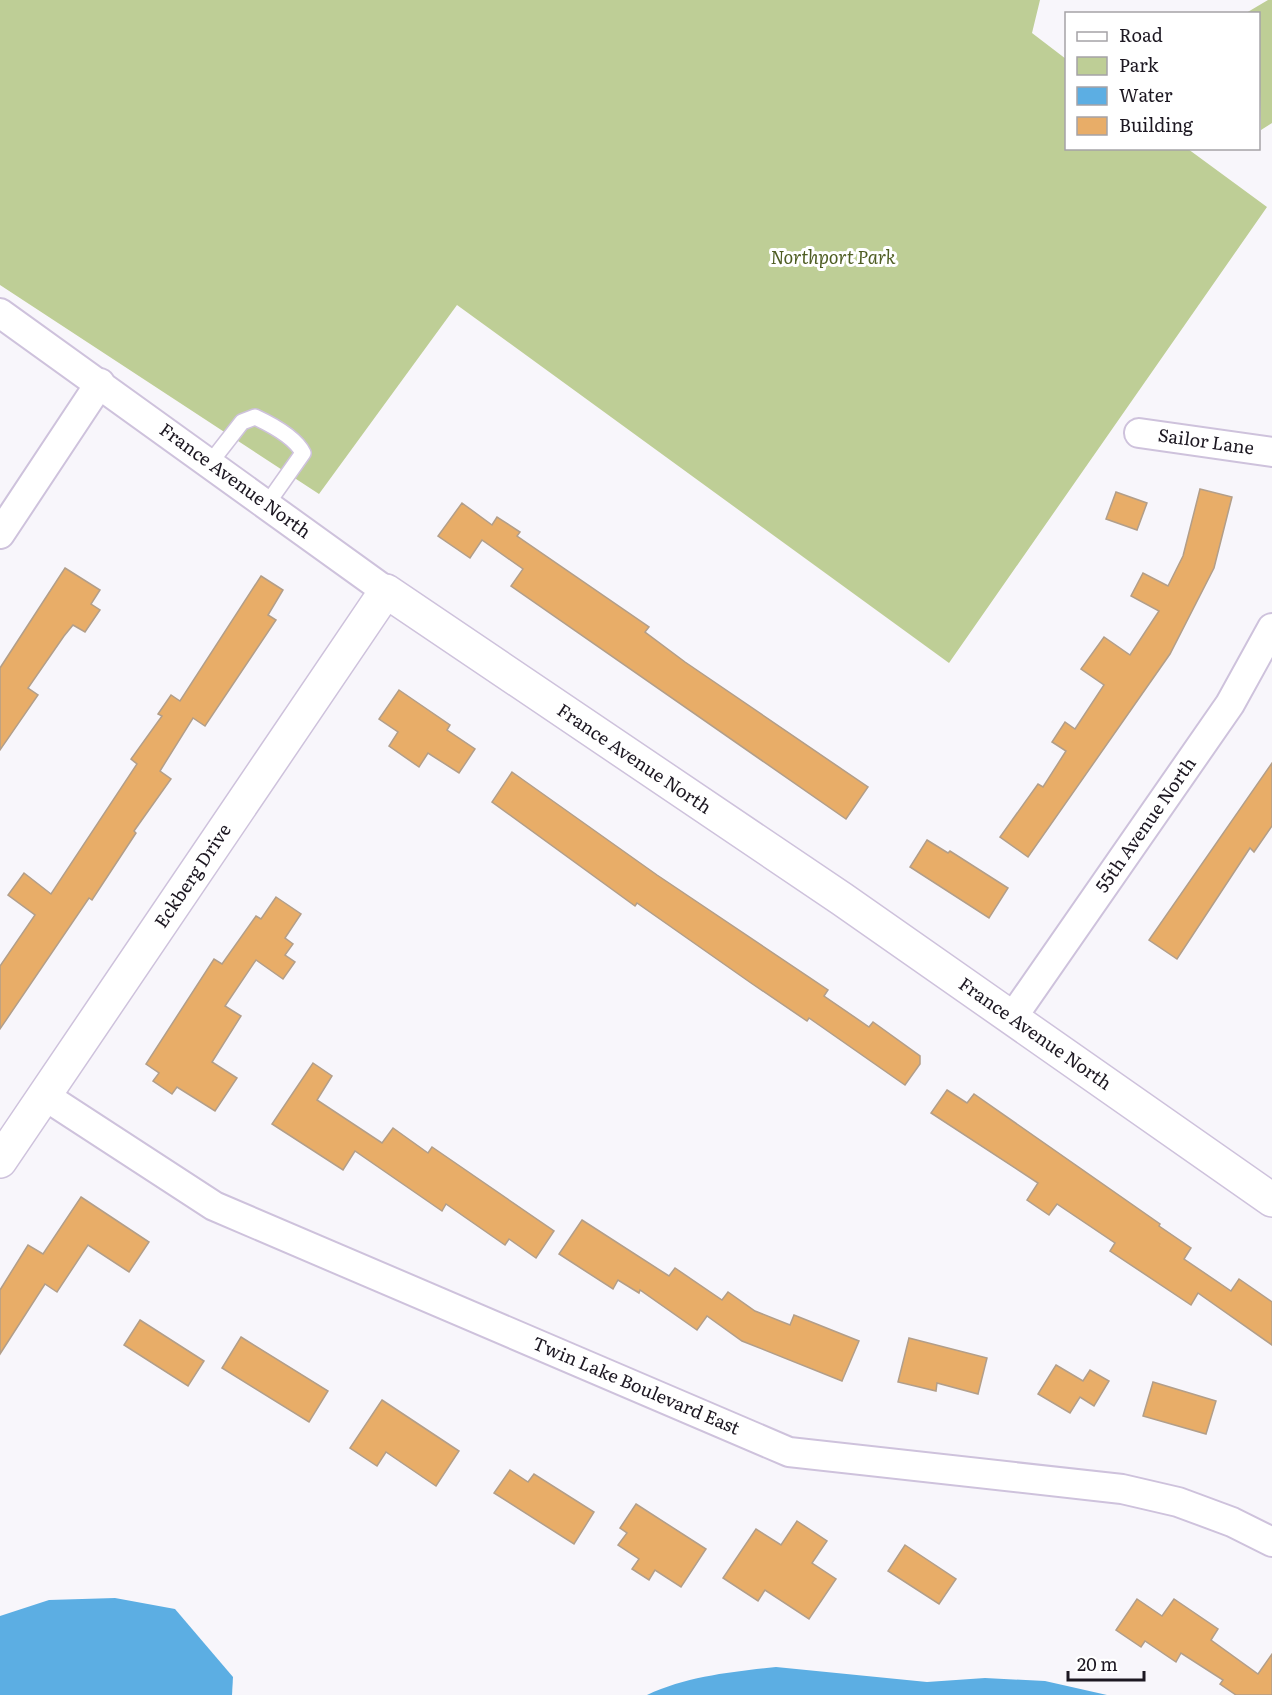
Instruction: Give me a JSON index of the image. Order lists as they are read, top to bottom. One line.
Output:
{"streets":{"street":["Sailor Lane","France Avenue North","55th Avenue North","Eckberg Drive","Twin Lake Boulevard East"]},"crossings":[["France Avenue North","55th Avenue North"],["France Avenue North","Eckberg Drive"],["Eckberg Drive","Twin Lake Boulevard East"]],"parks":["Northport Park"],"legend":["Road","Park","Water","Building"],"scale_bar":"20 m"}
